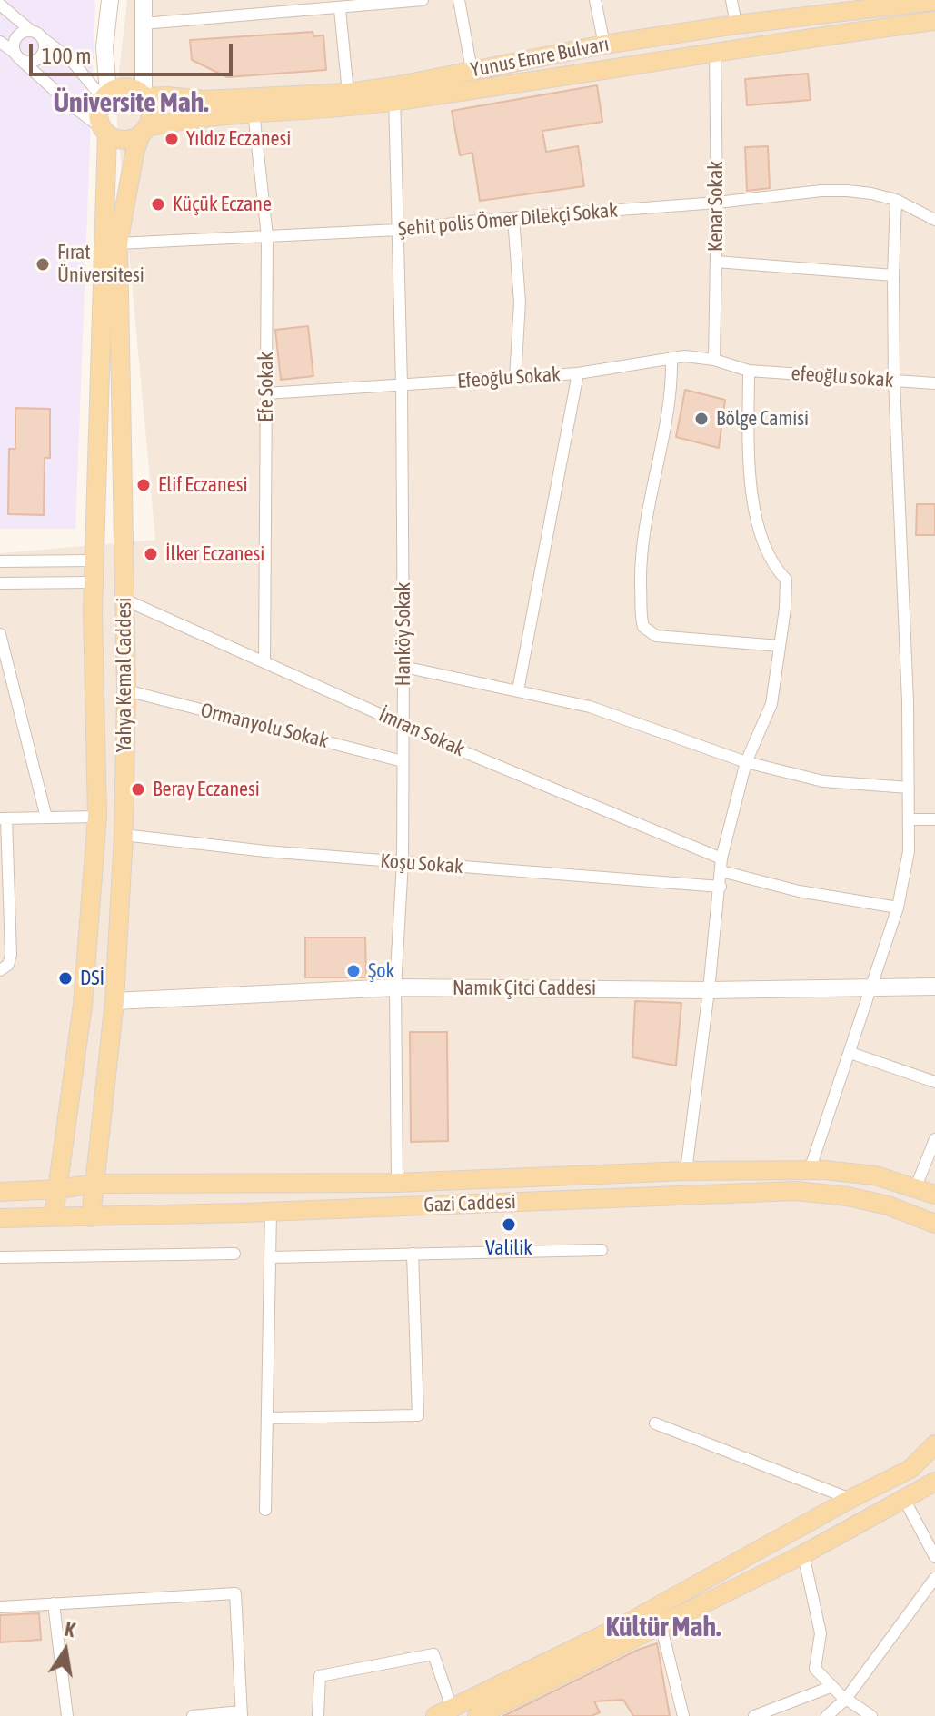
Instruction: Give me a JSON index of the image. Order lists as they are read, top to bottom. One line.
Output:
{"streets":{"main road":["Yunus Emre Bulvarı","Yahya Kemal Caddesi","Gazi Caddesi"],"street":["Kenar Sokak","Şehit polis Ömer Dilekçi Sokak","efeoğlu sokak","Efeoğlu Sokak","Efe Sokak","Hanköy Sokak","Ormanyolu Sokak","İmran Sokak","Koşu Sokak","Namık Çitci Caddesi"]},"crossings":[["Yunus Emre Bulvarı","Kenar Sokak"],["Yunus Emre Bulvarı","Efe Sokak"],["Yunus Emre Bulvarı","Hanköy Sokak"],["Yunus Emre Bulvarı","Yahya Kemal Caddesi"],["Kenar Sokak","Şehit polis Ömer Dilekçi Sokak"],["Kenar Sokak","Efeoğlu Sokak"],["Şehit polis Ömer Dilekçi Sokak","Efe Sokak"],["Şehit polis Ömer Dilekçi Sokak","Hanköy Sokak"],["Şehit polis Ömer Dilekçi Sokak","Yahya Kemal Caddesi"],["efeoğlu sokak","Efeoğlu Sokak"],["Efeoğlu Sokak","Efe Sokak"],["Efeoğlu Sokak","Hanköy Sokak"],["Efe Sokak","İmran Sokak"],["Hanköy Sokak","Ormanyolu Sokak"],["Hanköy Sokak","İmran Sokak"],["Hanköy Sokak","Koşu Sokak"],["Hanköy Sokak","Namık Çitci Caddesi"],["Hanköy Sokak","Gazi Caddesi"],["Yahya Kemal Caddesi","Ormanyolu Sokak"],["Yahya Kemal Caddesi","İmran Sokak"],["Yahya Kemal Caddesi","Koşu Sokak"],["Yahya Kemal Caddesi","Namık Çitci Caddesi"],["Yahya Kemal Caddesi","Gazi Caddesi"]],"districts":["Üniversite Mah.","Kültür Mah."],"places":["Yıldız Eczanesi","Küçük Eczane","Fırat Üniversitesi","Bölge Camisi","Elif Eczanesi","İlker Eczanesi","Beray Eczanesi","Şok","DSİ","Valilik"],"scale_bar":"100 m","north":"top"}
